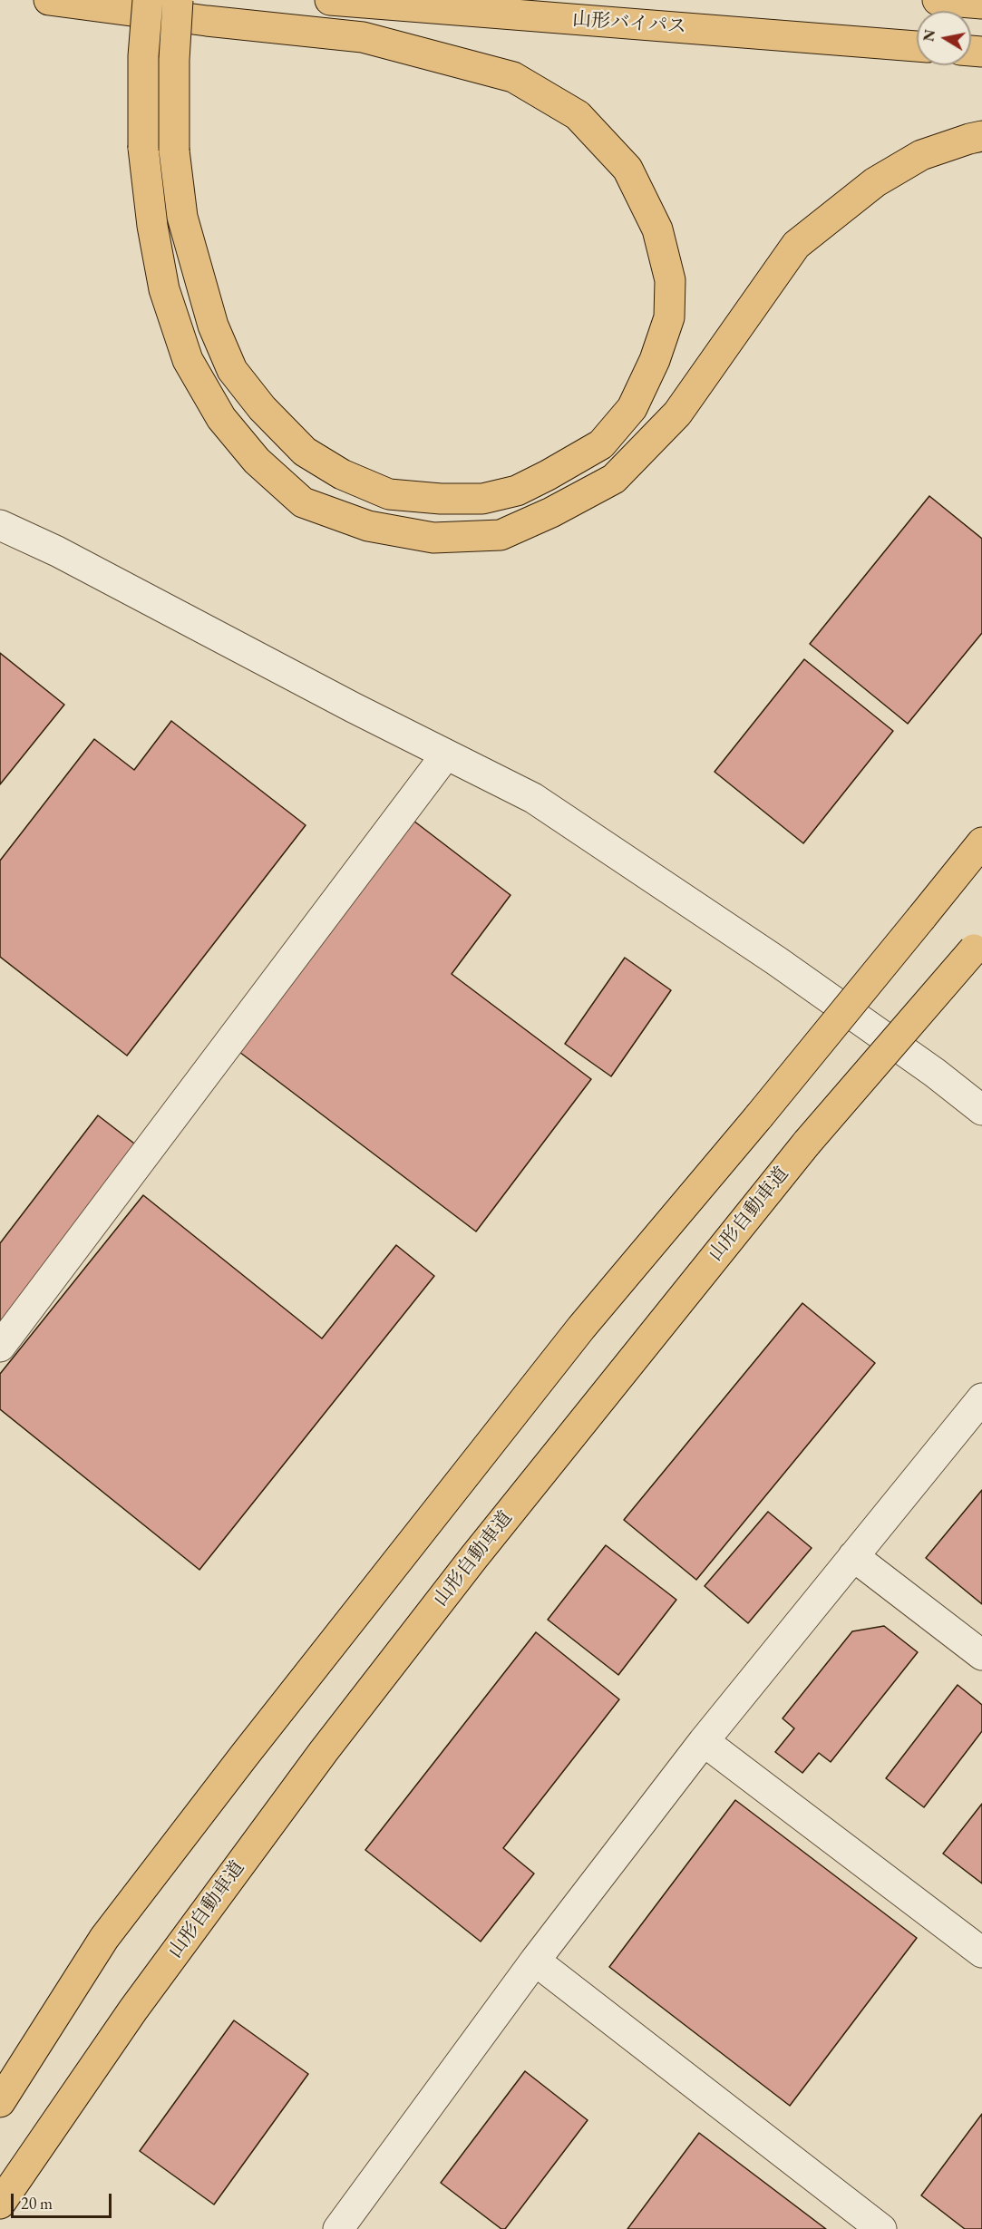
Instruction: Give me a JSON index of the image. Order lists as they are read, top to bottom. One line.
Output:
{"streets":{"highway":["山形バイパス","山形自動車道"]},"scale_bar":"20 m","north":"left"}
